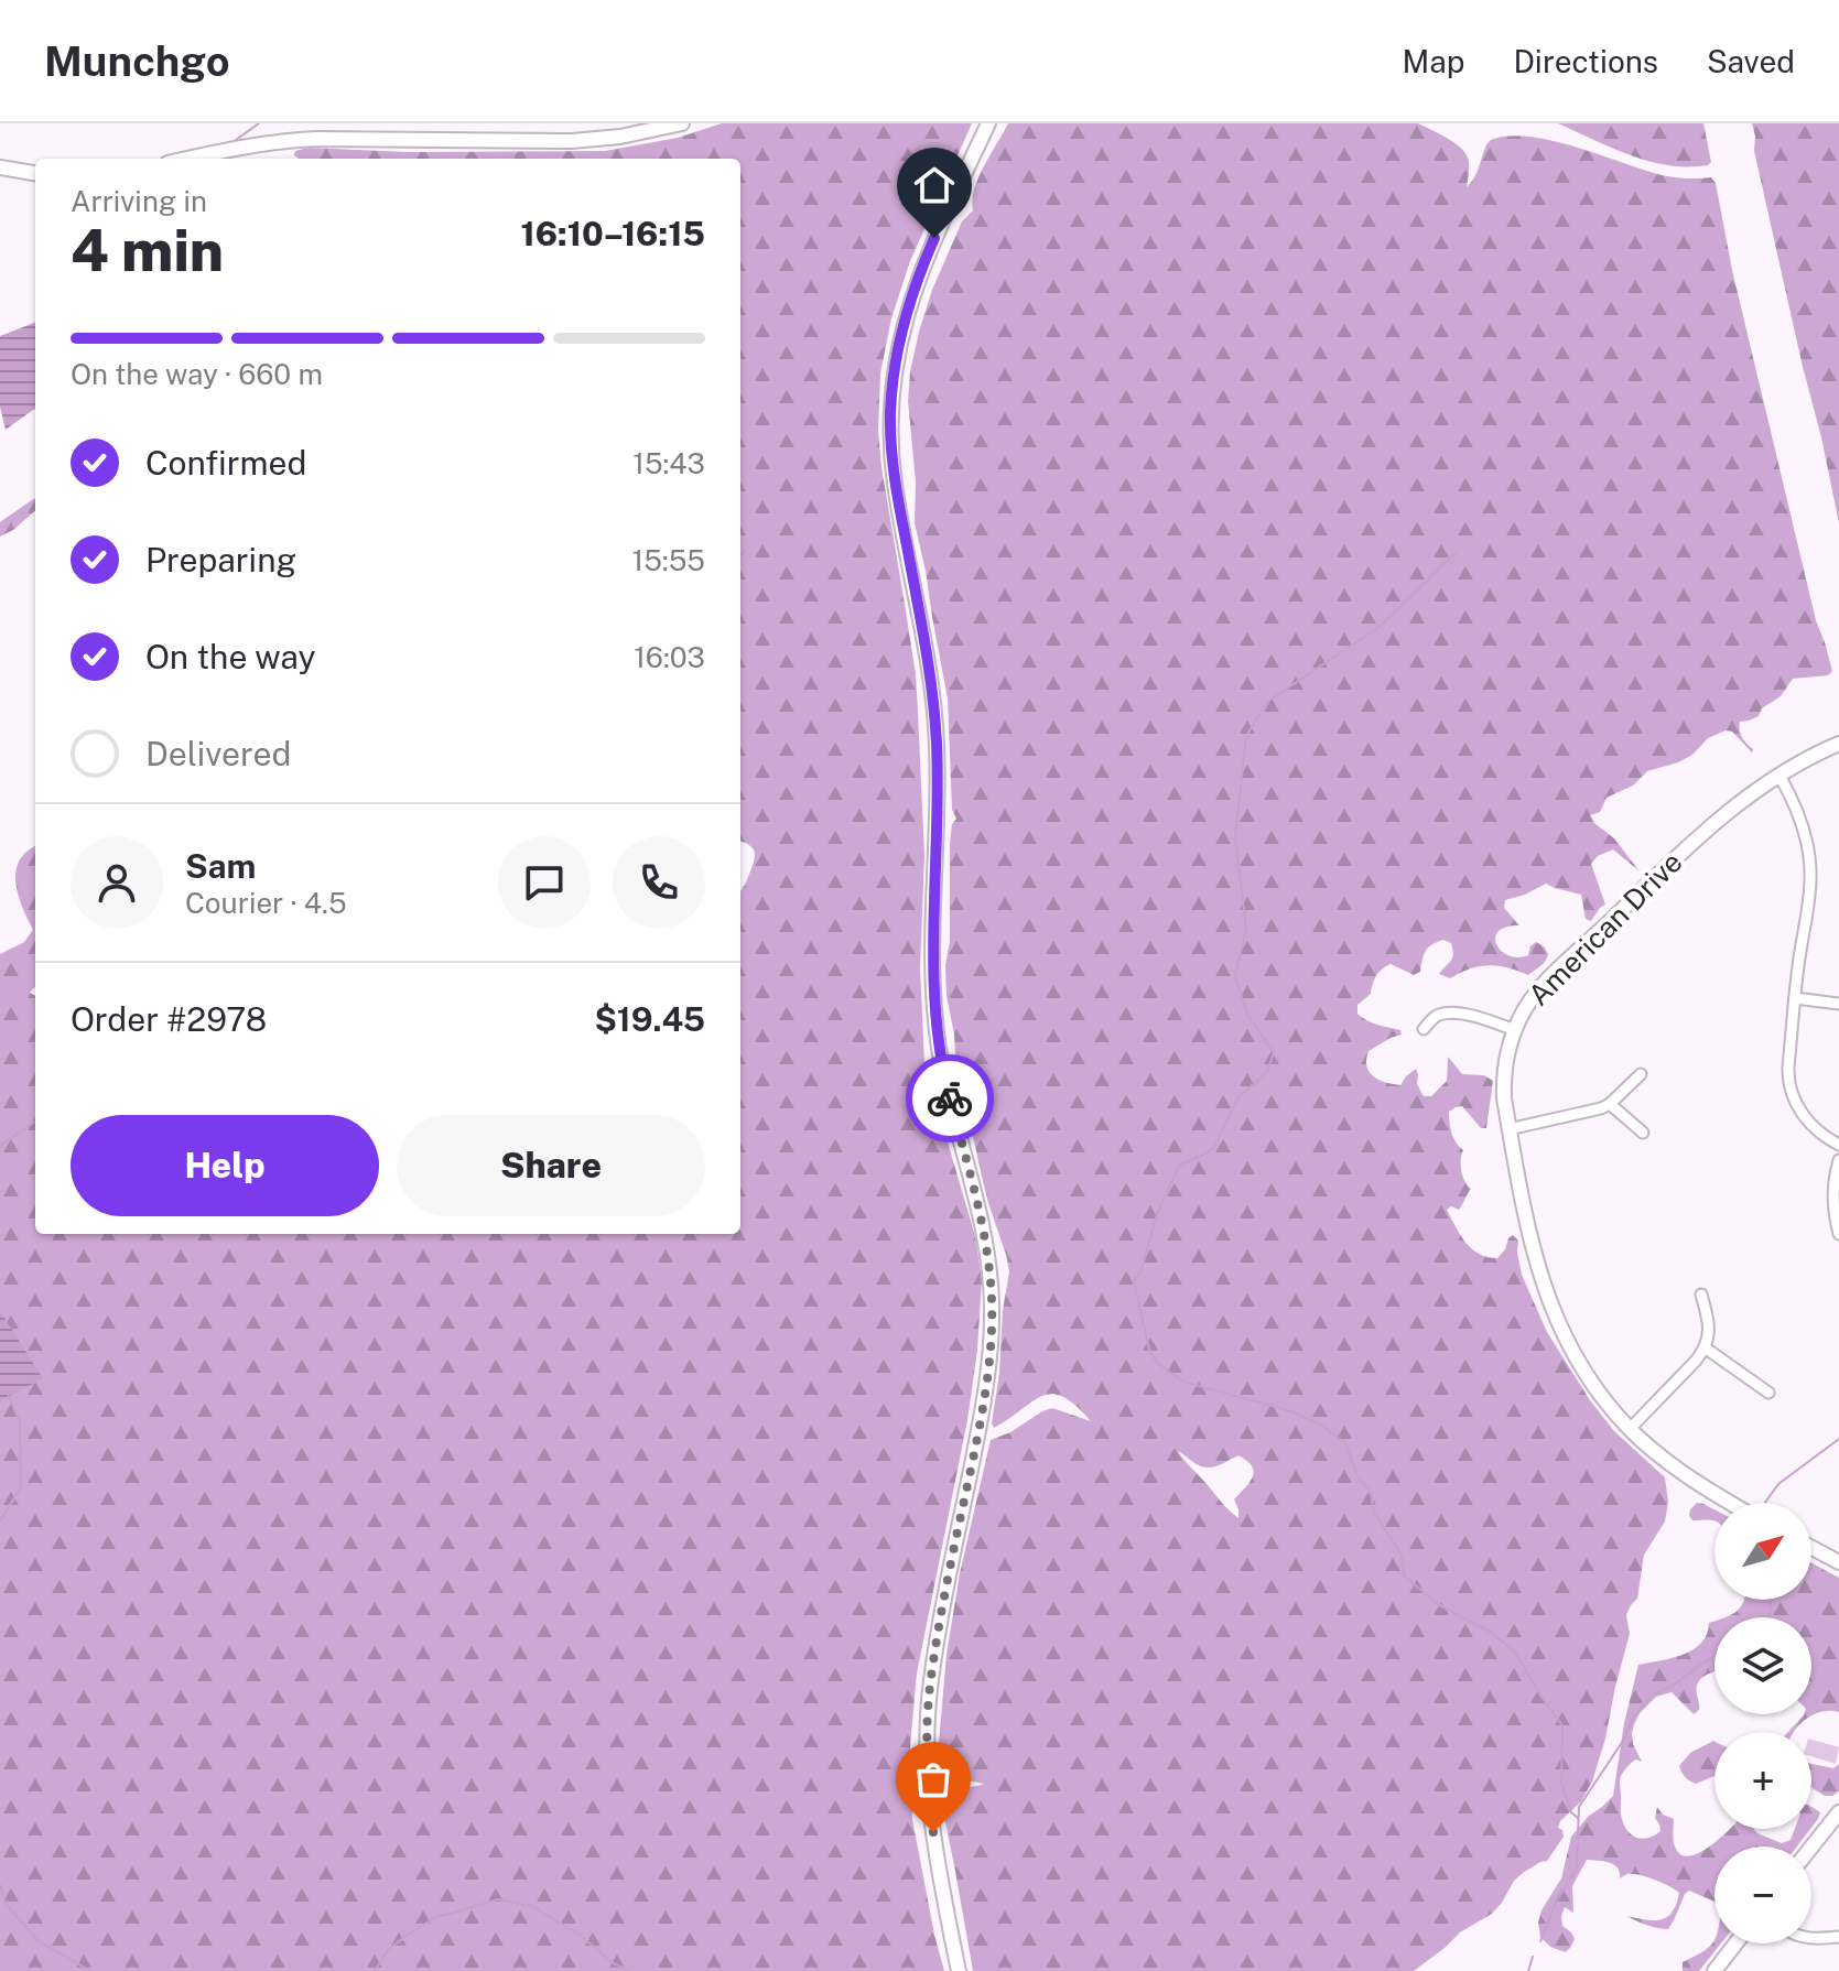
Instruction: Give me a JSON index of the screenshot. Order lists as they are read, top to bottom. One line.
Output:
{"streets":{"street":["American Drive"]},"north":"top right","page":{"header":"Munchgo","nav":["Map","Directions","Saved"],"heading":["4 min","Arriving in","16:10–16:15"],"panel":["Sam","Courier · 4.5","Order #2978","$19.45"],"bar":"On the way · 660 m","list":[["Confirmed","15:43"],["Preparing","15:55"],["On the way","16:03"],"Delivered"],"buttons":["Help","Share"],"map_buttons":["+","−"]}}
